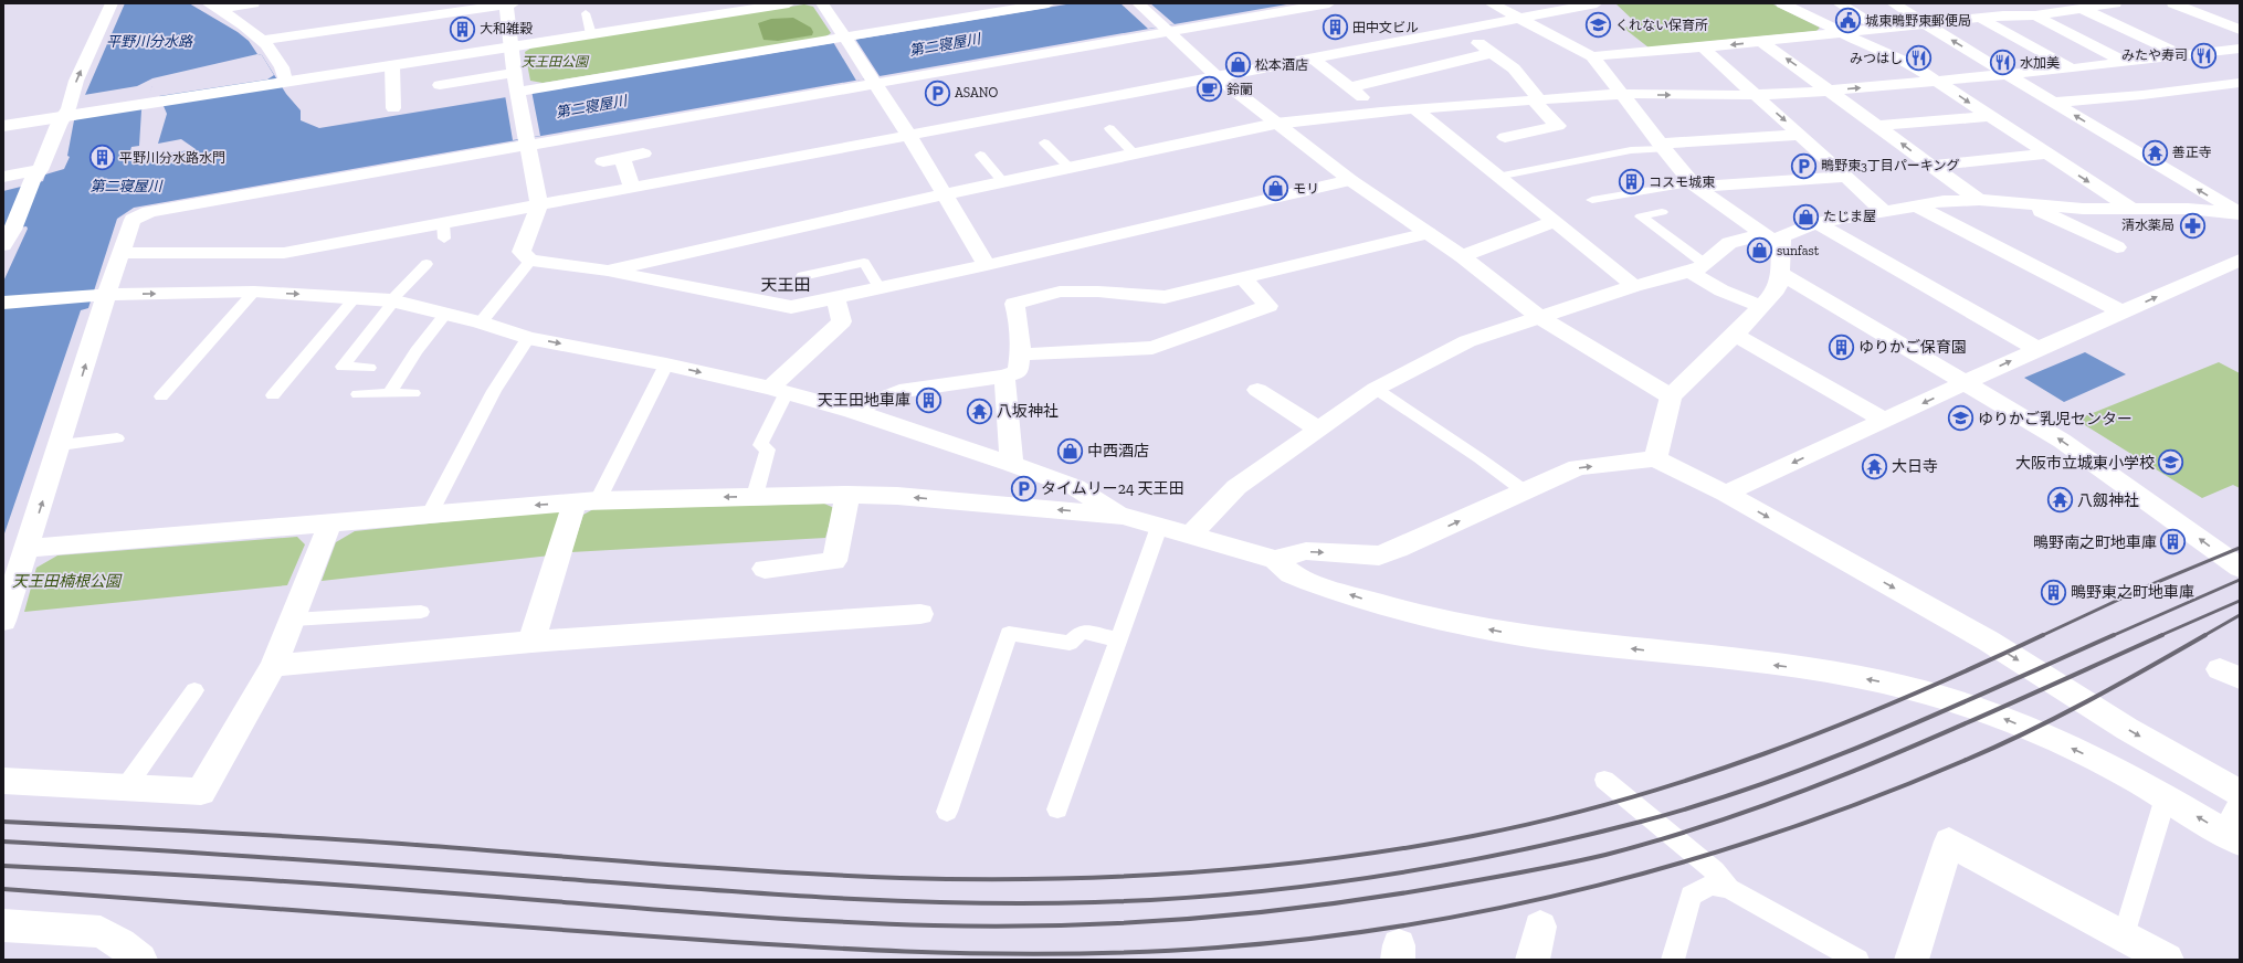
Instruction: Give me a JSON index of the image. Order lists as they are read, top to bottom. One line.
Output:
{"districts":["天王田"],"water":["平野川分水路","第二寝屋川"],"parks":["天王田公園","天王田楠根公園"],"places":{"public building":["城東鴫野東郵便局"],"school or university":["くれない保育所","ゆりかご乳児センター","大阪市立城東小学校"],"building":["田中文ビル","大和雑穀","平野川分水路水門","コスモ城東","ゆりかご保育園","天王田地車庫","鴫野南之町地車庫","鴫野東之町地車庫"],"restaurant":["みたや寿司","みつはし","水加美"],"shop":["松本酒店","モリ","たじま屋","sunfast","中西酒店"],"cafe":["鈴蘭"],"parking":["ASANO","鴫野東3丁目パーキング","タイムリー24 天王田"],"temple":["善正寺","八坂神社","大日寺","八劔神社"],"pharmacy":["清水薬局"]}}
